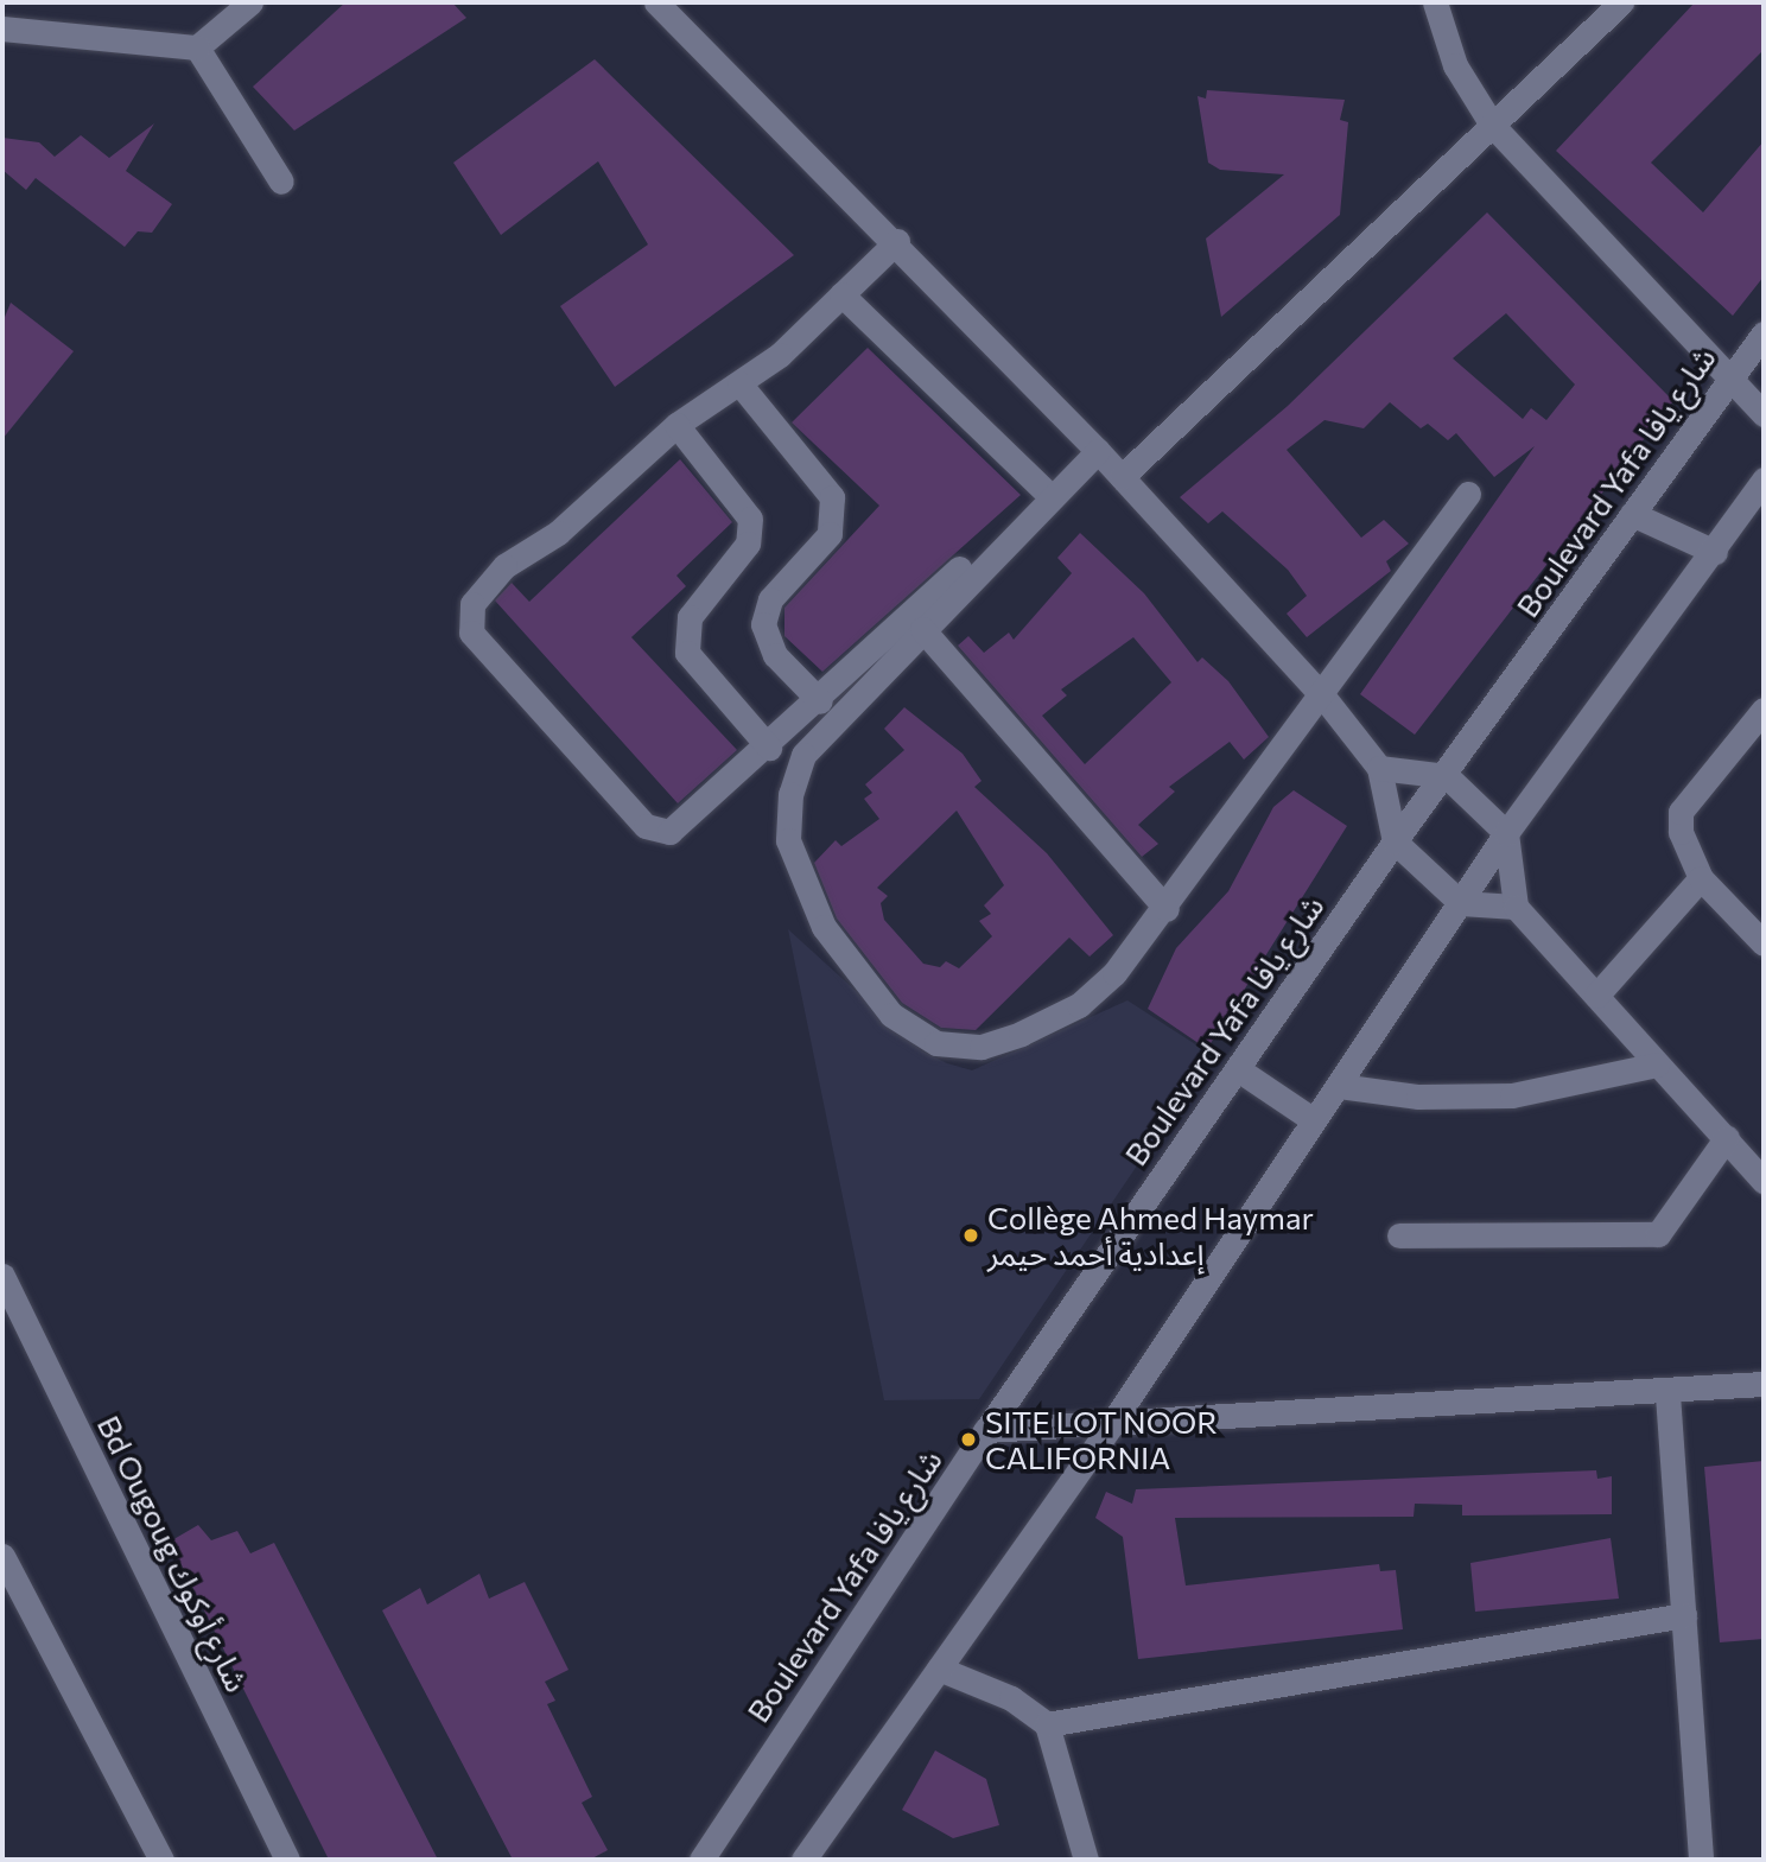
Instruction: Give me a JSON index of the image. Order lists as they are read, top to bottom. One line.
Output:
{"streets":{"street":["Boulevard Yafa شارع يافا","Bd Ougoug شارع أوكوك"]},"places":["Collège Ahmed Haymar إعدادية أحمد حيمر","SITE LOT NOOR CALIFORNIA"]}
